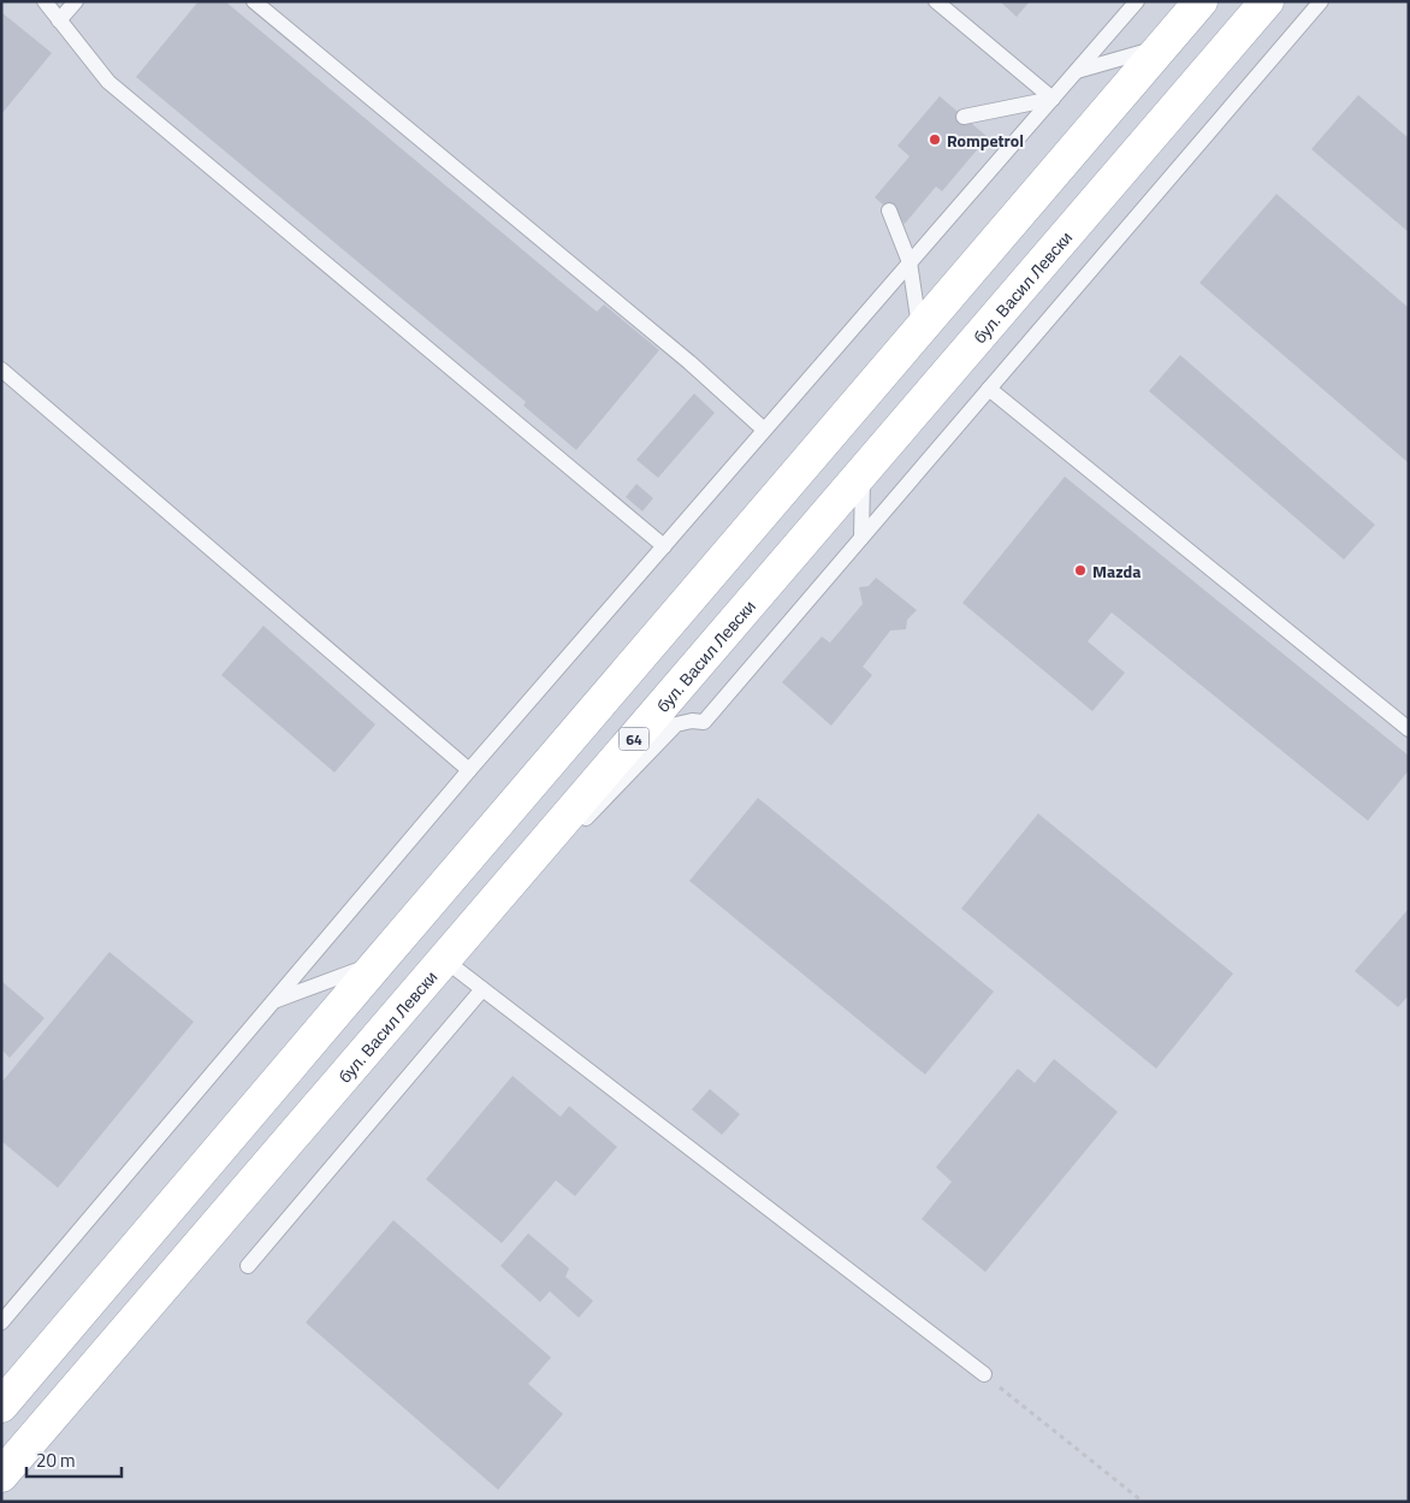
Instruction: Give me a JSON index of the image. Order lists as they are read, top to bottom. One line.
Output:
{"streets":{"main road":["бул. Васил Левски","64"]},"places":["Rompetrol","Mazda"],"scale_bar":"20 m"}
